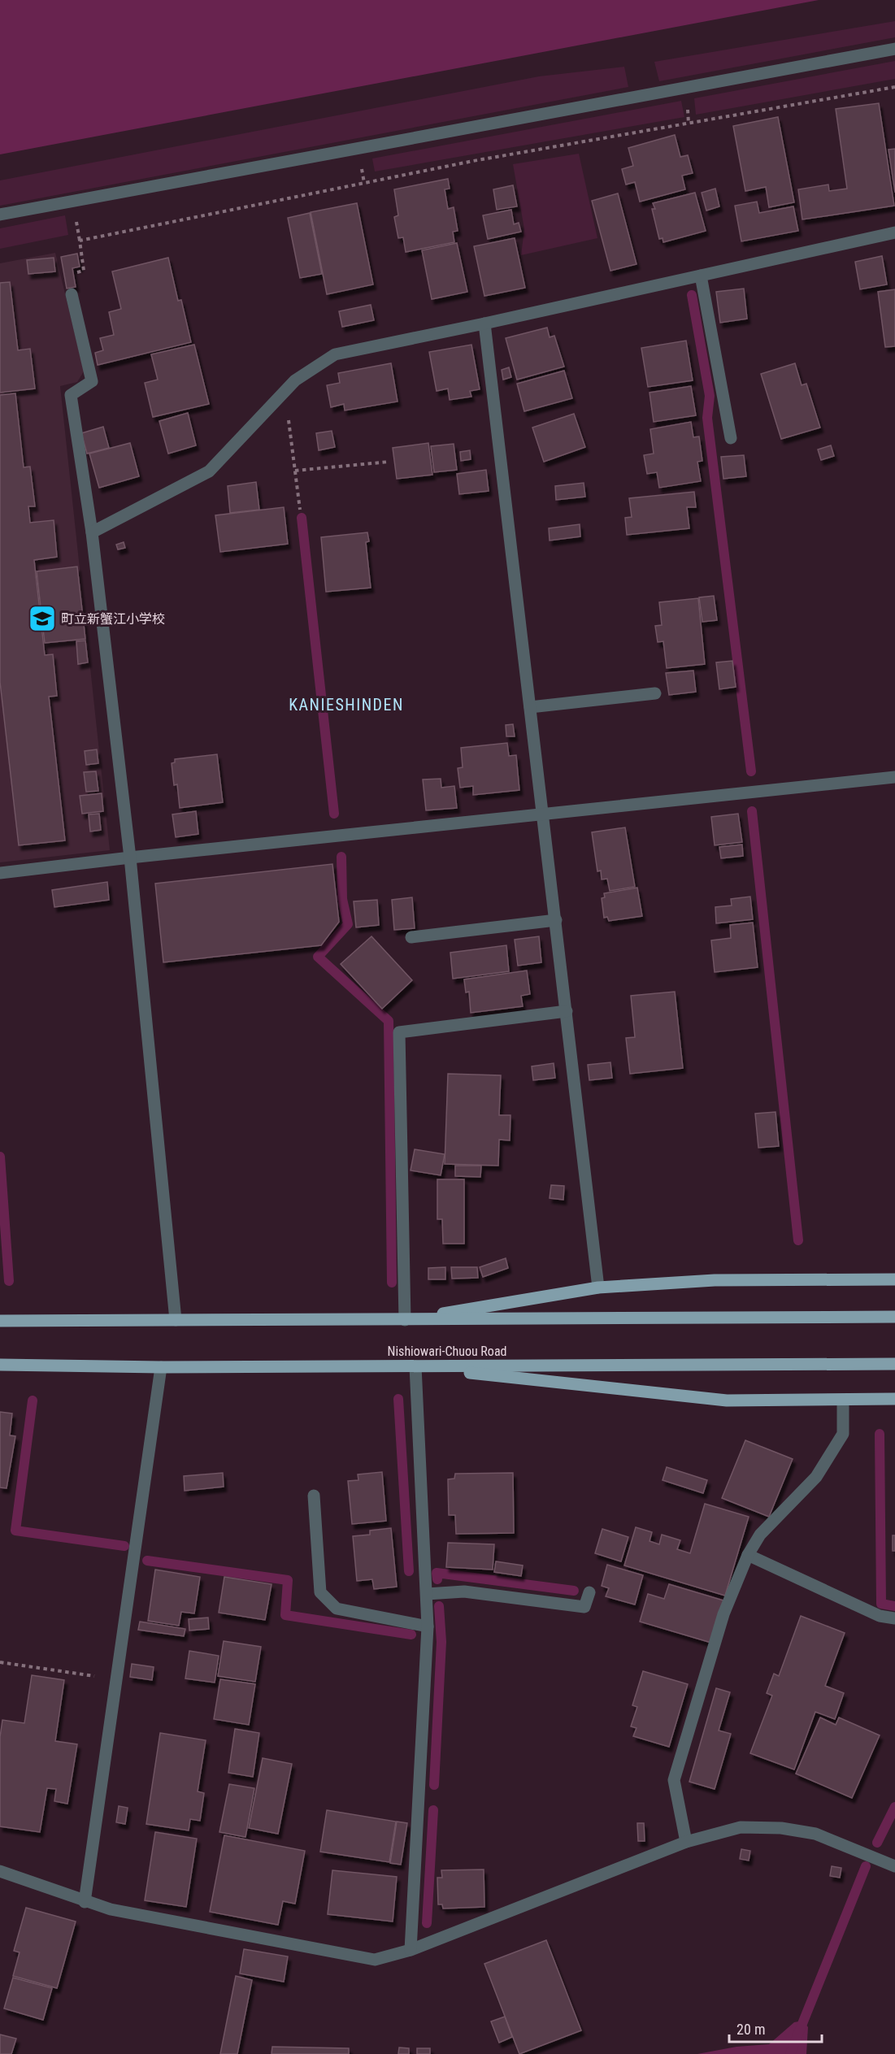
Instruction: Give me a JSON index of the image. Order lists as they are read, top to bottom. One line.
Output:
{"streets":{"main road":["Nishiowari-Chuou Road"]},"districts":["KANIESHINDEN"],"places":{"school or university":["町立新蟹江小学校"]},"scale_bar":"20 m"}
